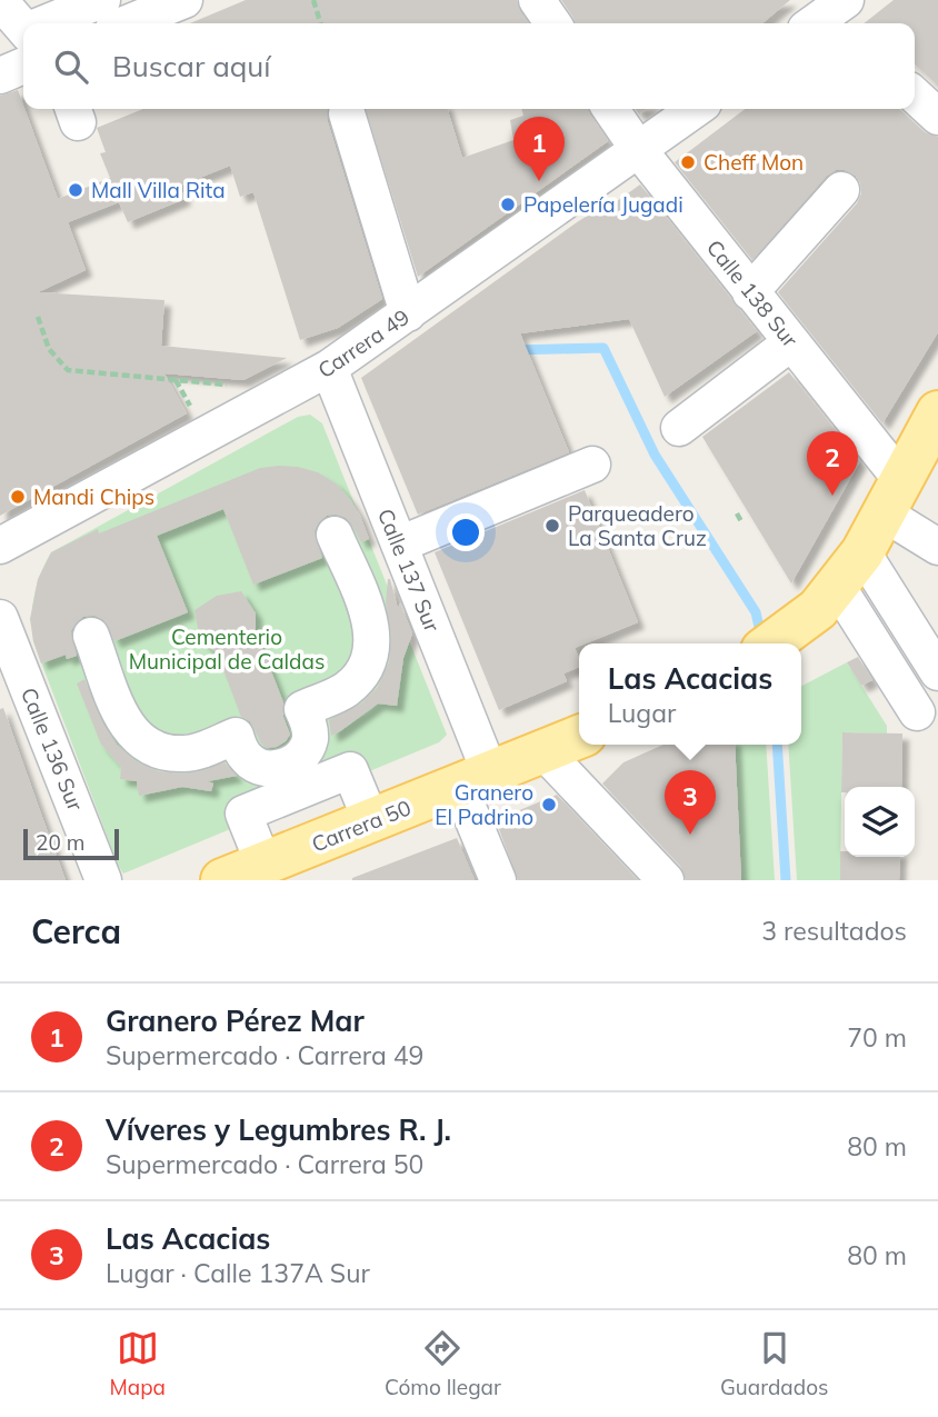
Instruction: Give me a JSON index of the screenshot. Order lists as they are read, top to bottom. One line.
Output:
{"streets":{"main road":["Carrera 50"],"street":["Calle 138 Sur","Carrera 49","Calle 137 Sur","Calle 136 Sur"]},"crossings":[["Calle 138 Sur","Carrera 49"],["Carrera 49","Calle 137 Sur"],["Calle 137 Sur","Carrera 50"]],"parks":["Cementerio Municipal de Caldas"],"places":["Cheff Mon","Mall Villa Rita","Papelería Jugadi","Mandi Chips","Parqueadero La Santa Cruz","Granero El Padrino"],"scale_bar":"20 m","page":{"search":"Buscar aquí","pins":["1","2","3"],"popup":["Las Acacias","Lugar"],"scale":"20 m","heading":["Cerca","3 resultados"],"list":[{"mark":"1","name":"Granero Pérez Mar","note":"Supermercado · Carrera 49","value":"70 m"},{"mark":"2","name":"Víveres y Legumbres R. J.","note":"Supermercado · Carrera 50","value":"80 m"},{"mark":"3","name":"Las Acacias","note":"Lugar · Calle 137A Sur","value":"80 m"}],"nav":["Mapa","Cómo llegar","Guardados"]}}
